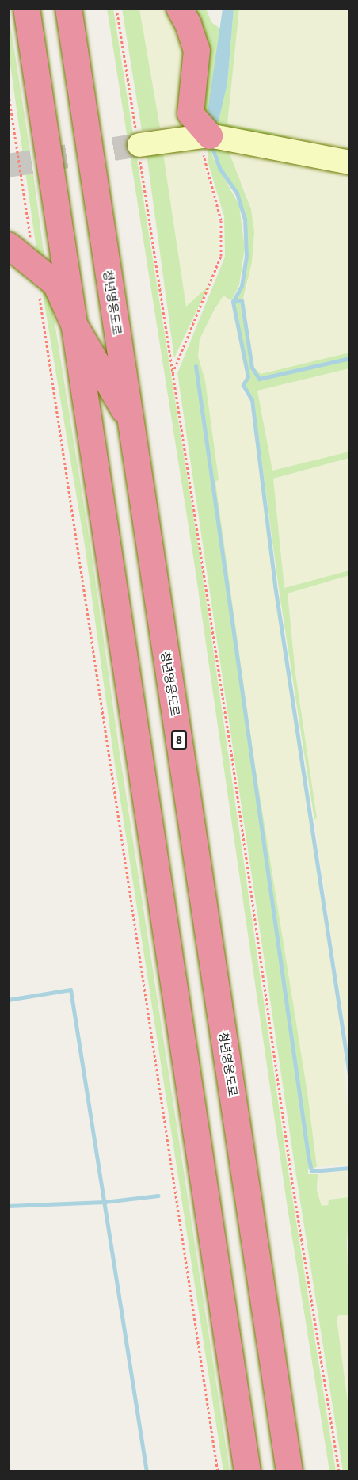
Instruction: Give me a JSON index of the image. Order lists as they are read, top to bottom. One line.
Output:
{"streets":{"highway":["청년영웅도로","8"]}}
